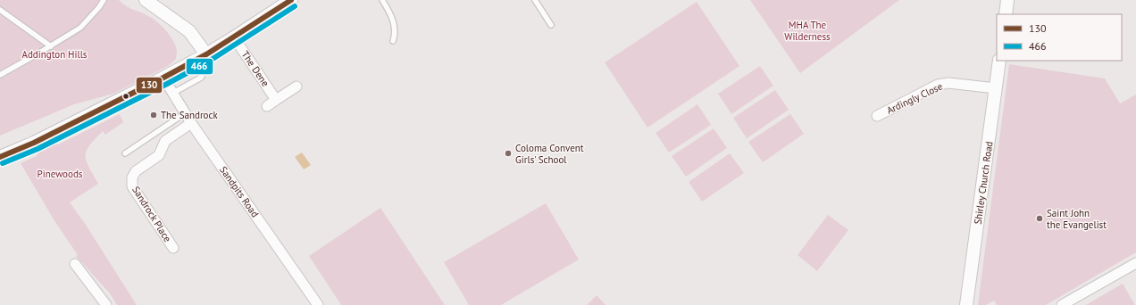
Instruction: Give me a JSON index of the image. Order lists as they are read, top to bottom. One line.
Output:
{"streets":{"street":["The Dene","Ardingly Close","Shirley Church Road","Sandpits Road","Sandrock Place"]},"crossings":[["Ardingly Close","Shirley Church Road"],["Sandpits Road","Sandrock Place"]],"parks":["MHA The Wilderness","Addington Hills","Pinewoods"],"places":["The Sandrock","Coloma Convent Girls' School","Saint John the Evangelist"],"lines":["transit line 130","transit line 466"],"legend":["130","466"]}
